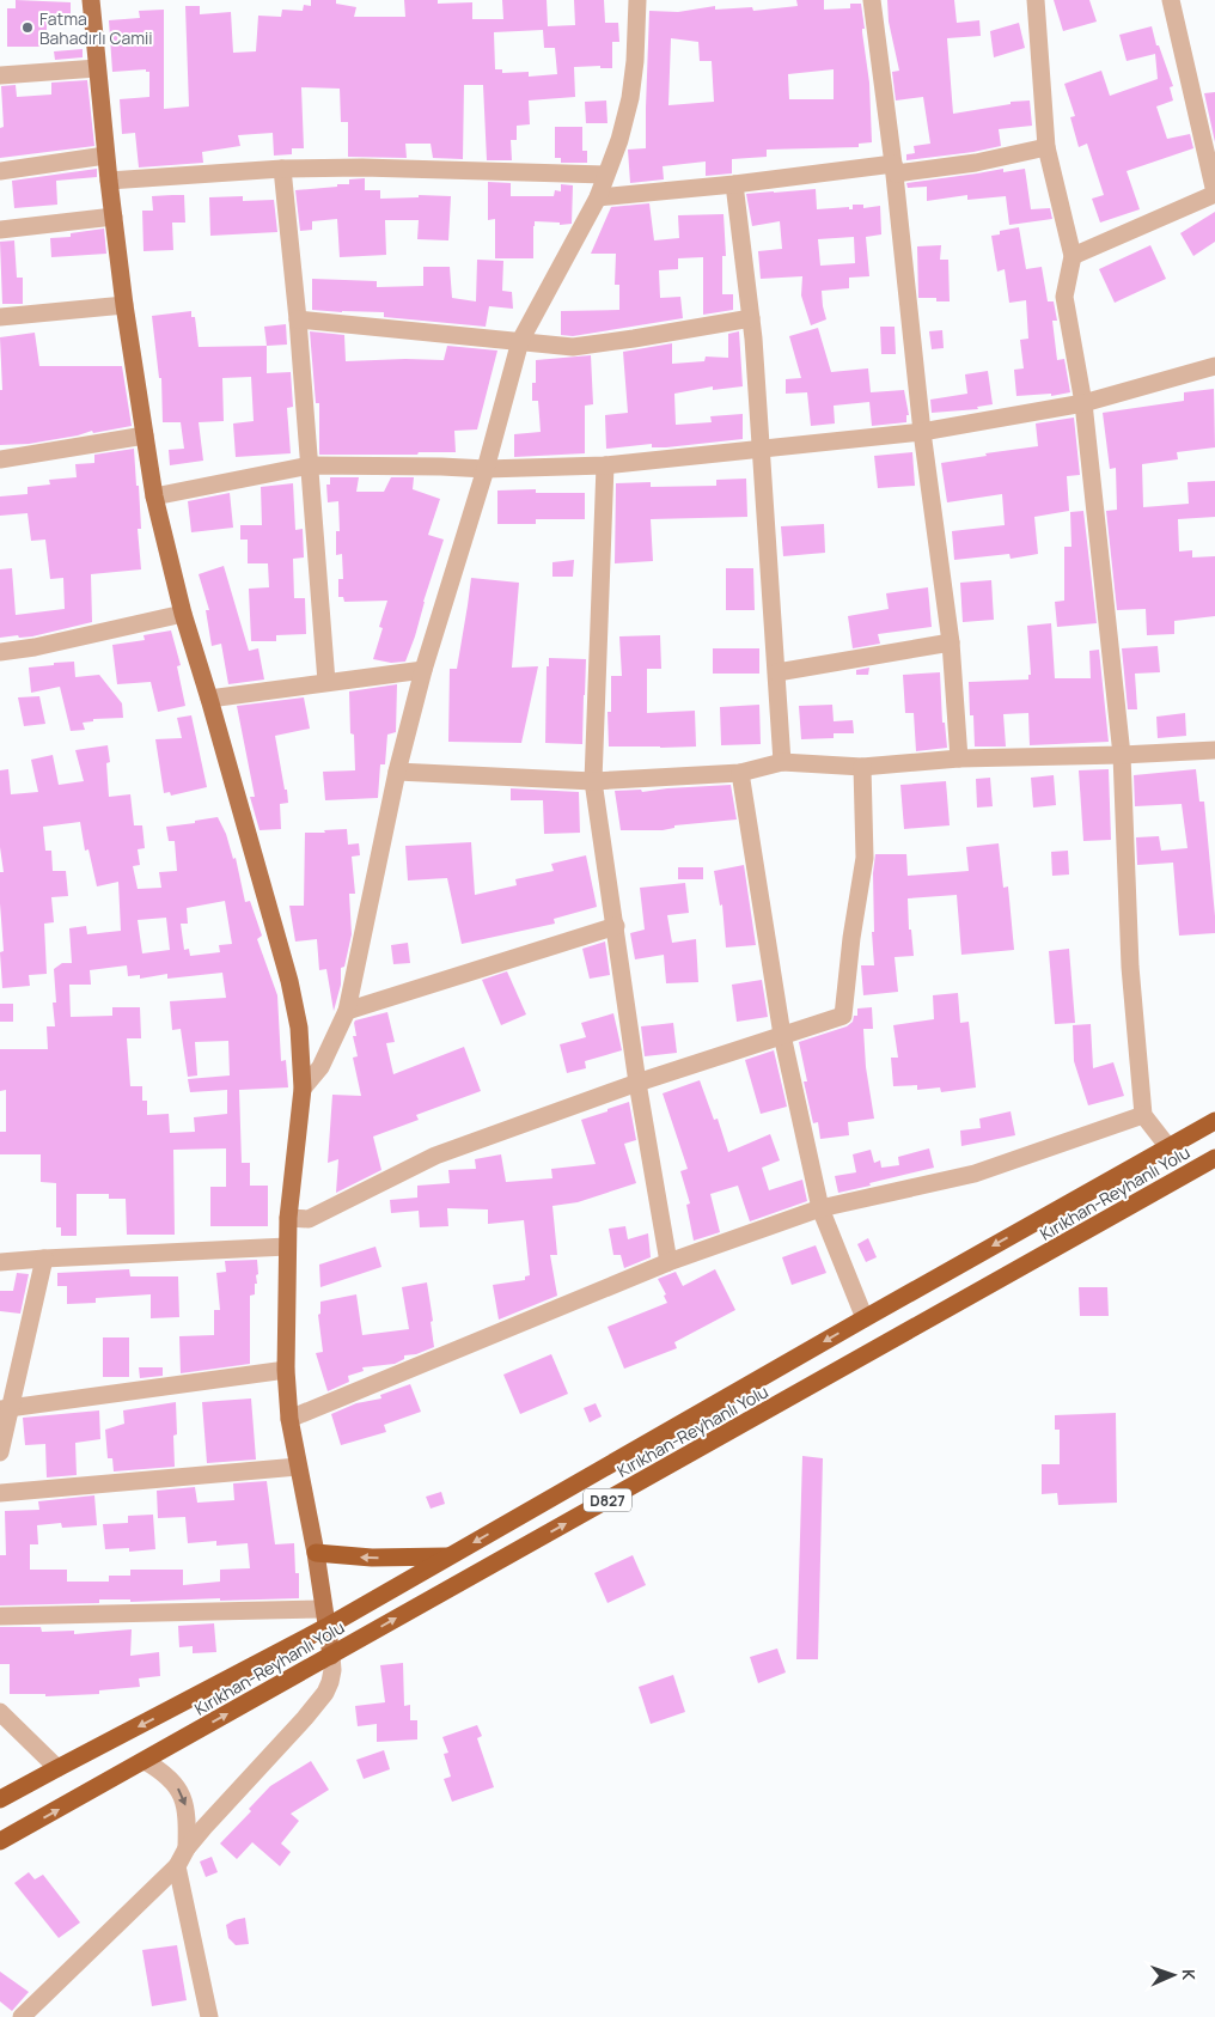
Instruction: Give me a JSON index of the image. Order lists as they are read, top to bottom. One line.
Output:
{"streets":{"highway":["Kırıkhan-Reyhanlı Yolu","D827"]},"places":["Fatma Bahadırlı Camii"],"north":"right"}
